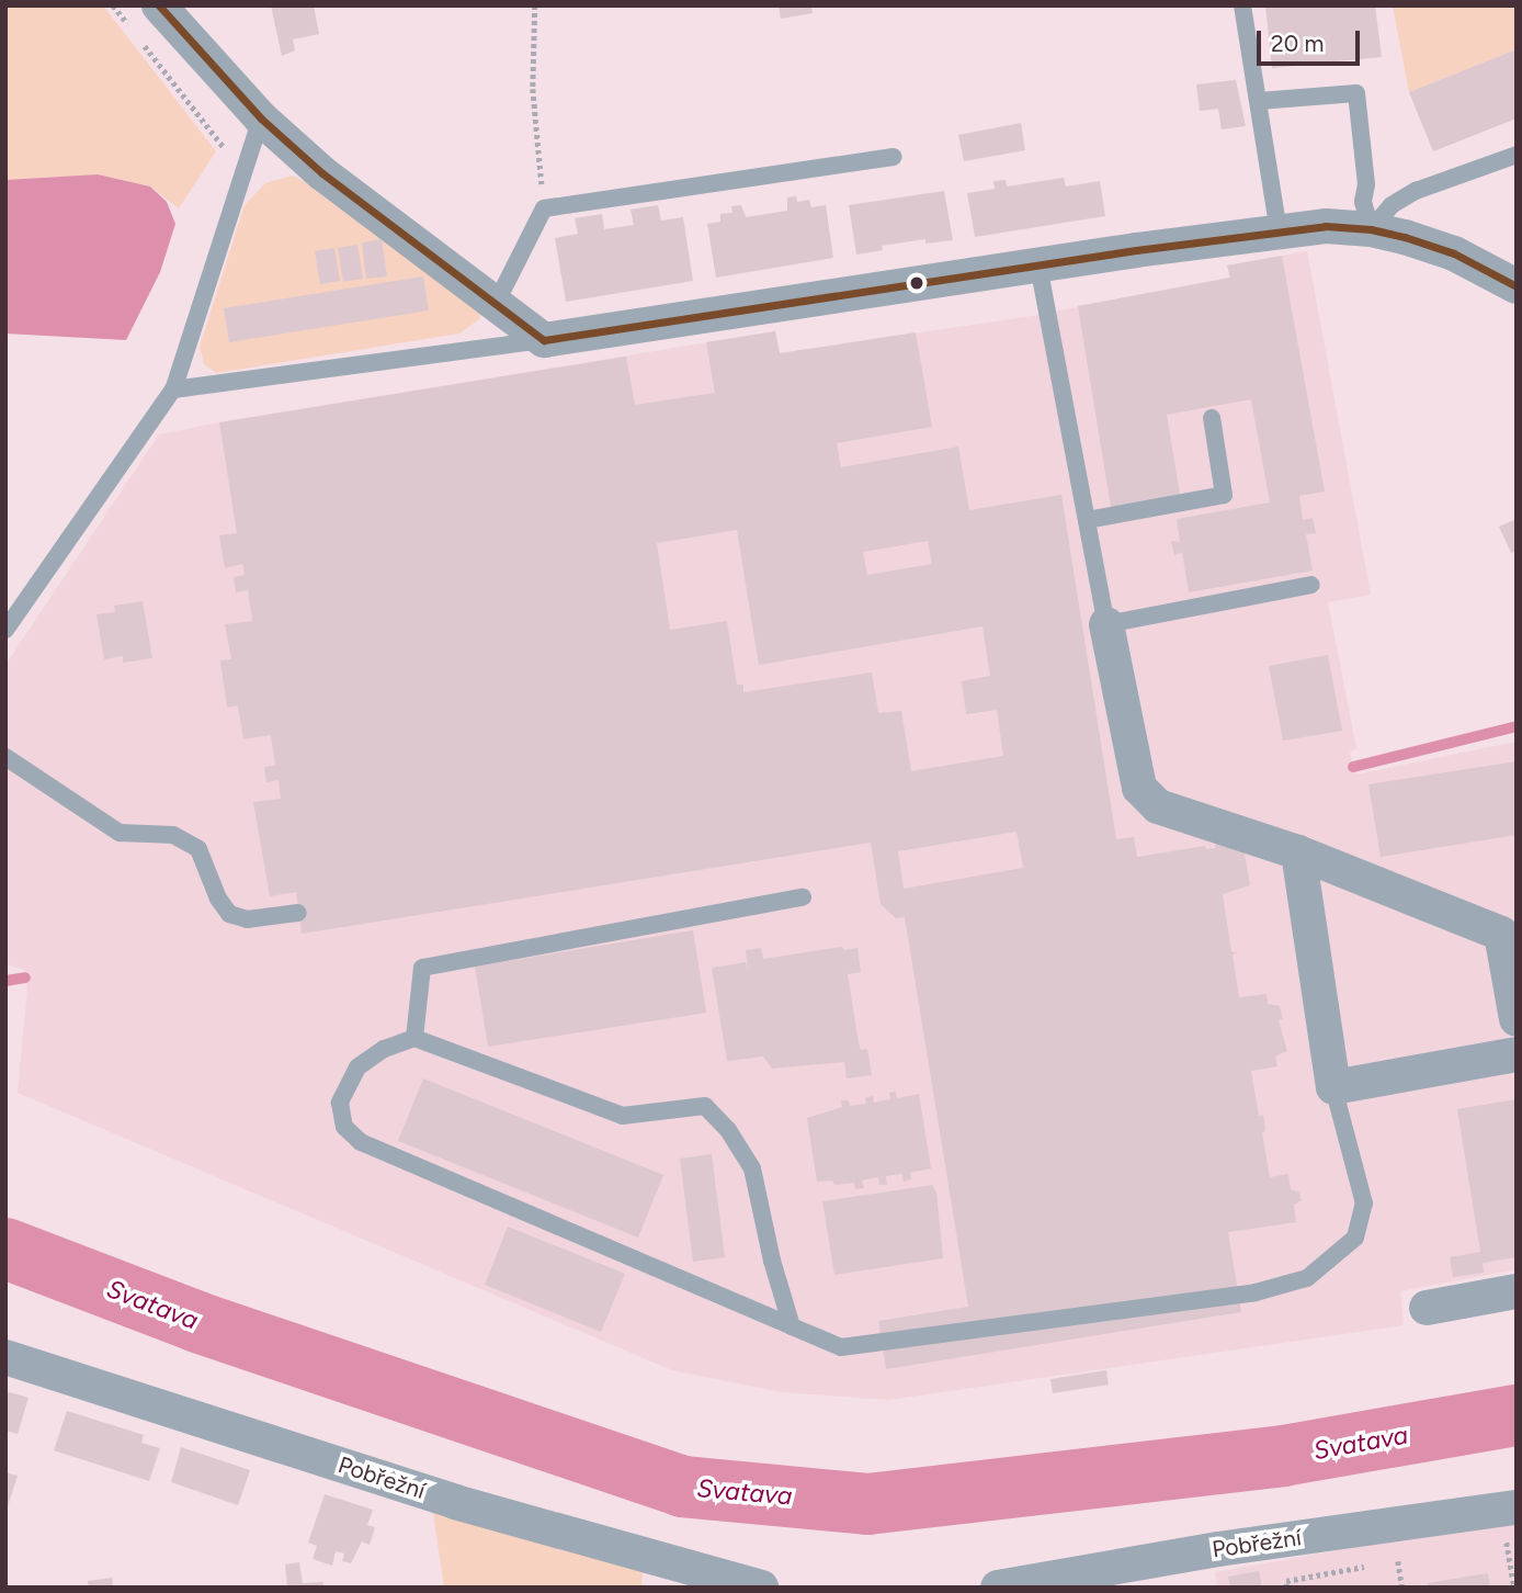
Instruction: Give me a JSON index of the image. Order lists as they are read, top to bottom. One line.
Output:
{"streets":{"street":["Pobřežní"]},"water":["Svatava"],"scale_bar":"20 m"}
